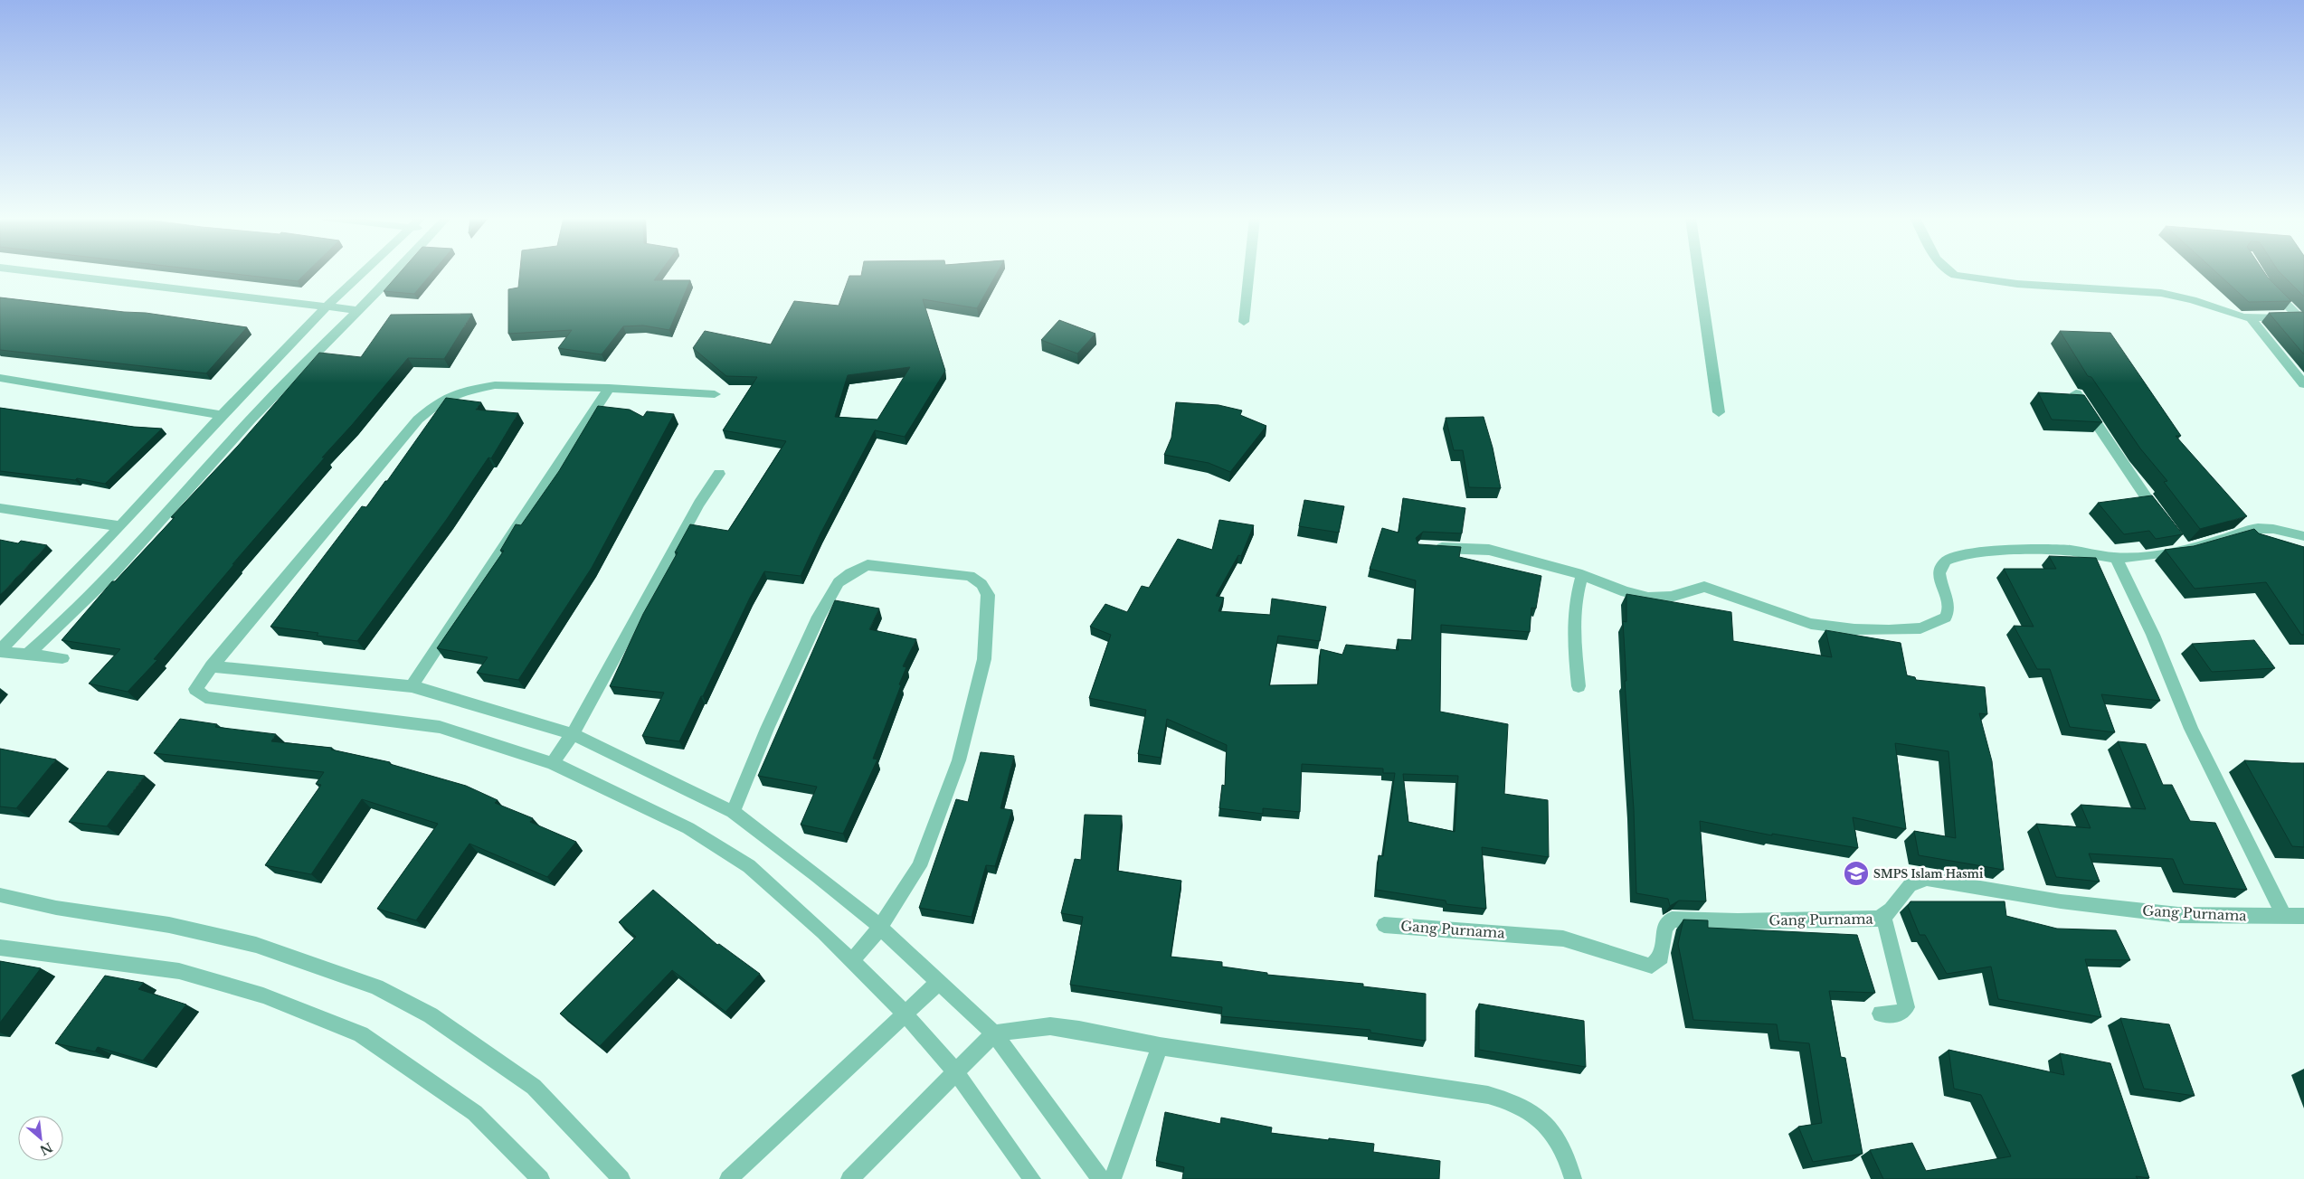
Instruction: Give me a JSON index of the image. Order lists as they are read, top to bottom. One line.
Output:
{"streets":{"street":["Gang Purnama"]},"places":{"school or university":["SMPS Islam Hasmi"]},"north":"bottom right"}
